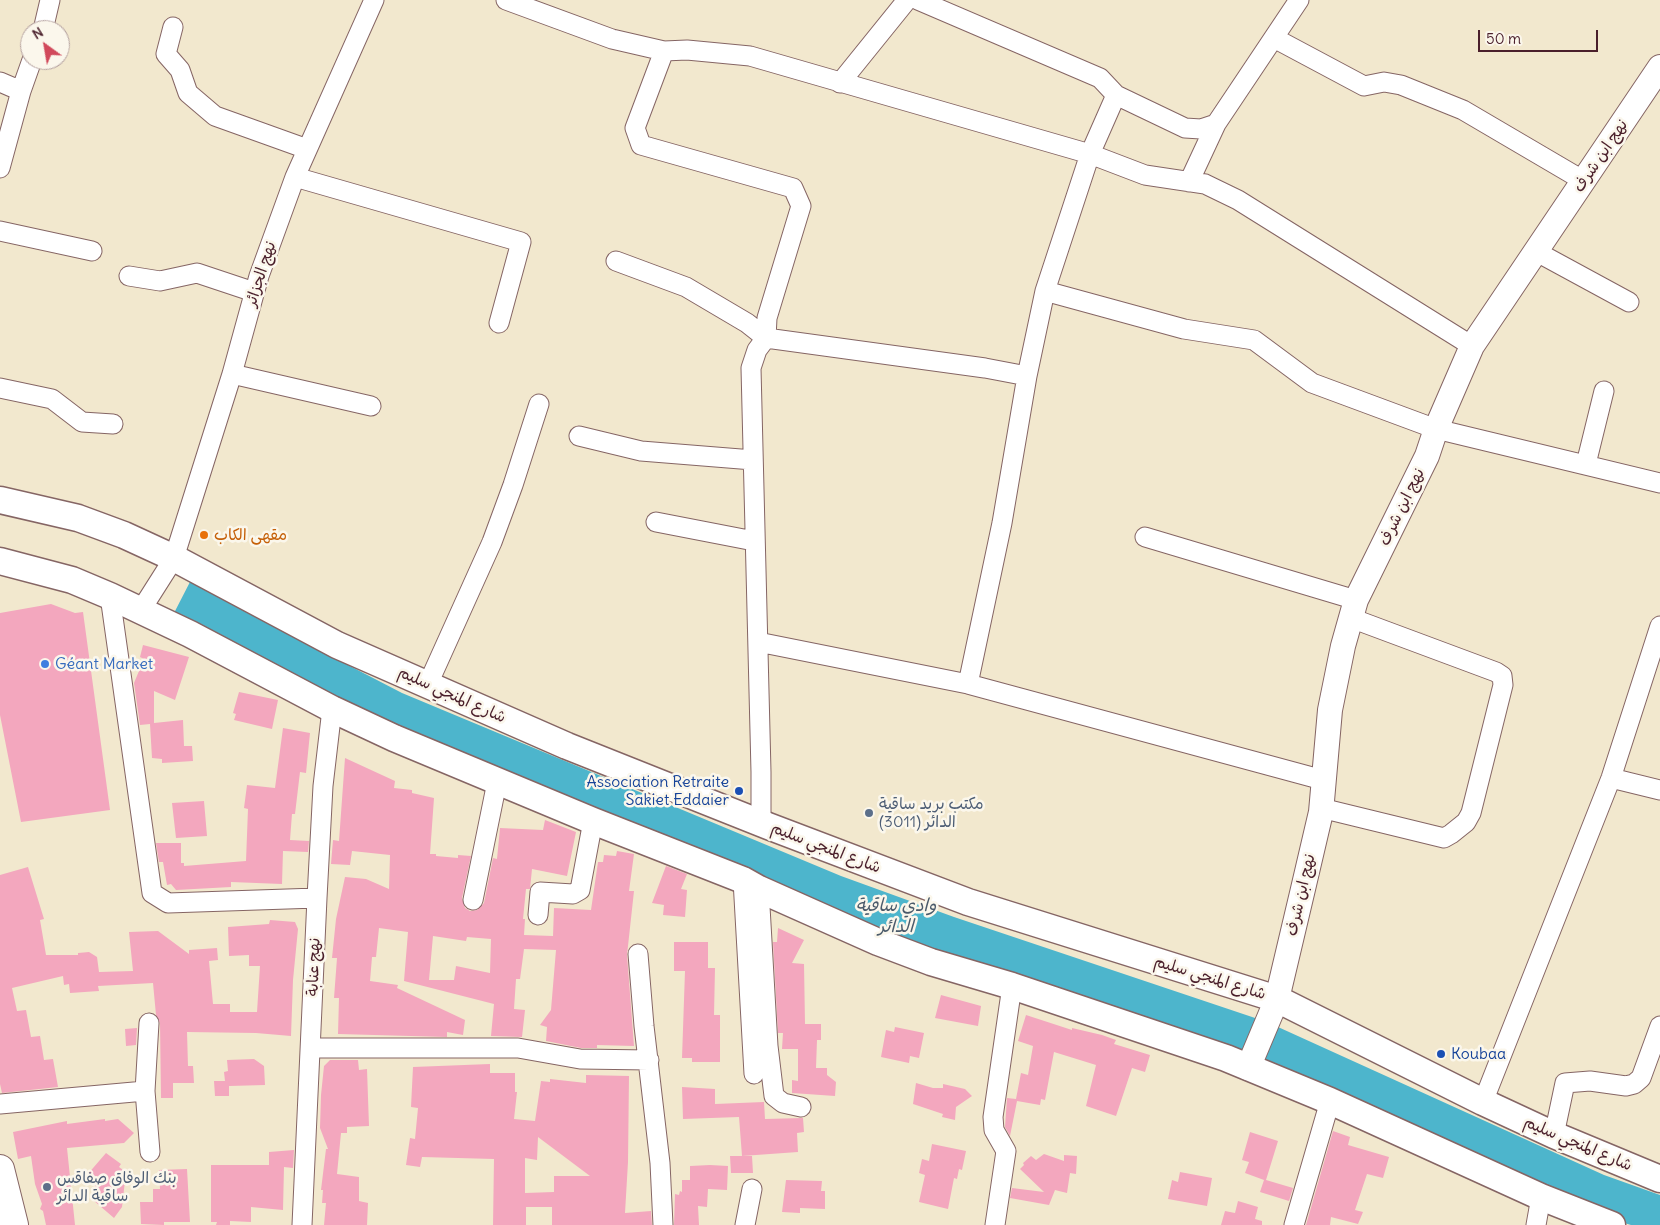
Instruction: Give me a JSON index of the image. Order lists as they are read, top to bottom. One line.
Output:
{"streets":{"main road":["شارع المنجي سليم"],"street":["نهج ابن شرف","نهج الجزائر","نهج عنابة"]},"crossings":[["نهج ابن شرف","شارع المنجي سليم"],["نهج الجزائر","شارع المنجي سليم"]],"water":["وادي ساقية الدائر"],"places":["مقهى الكاب","Géant Market","Association Retraite Sakiet Eddaier","مكتب بريد ساقية الدائر (3011)","Koubaa","بنك الوفاق صفاقس ساقية الدائر"],"scale_bar":"50 m","north":"top left"}
